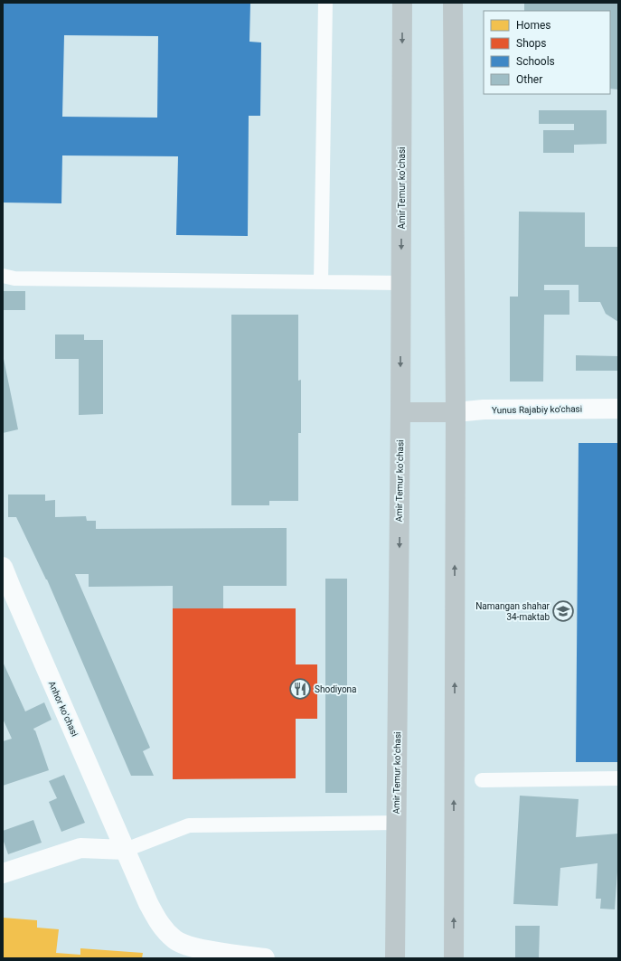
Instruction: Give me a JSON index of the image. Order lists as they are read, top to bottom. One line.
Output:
{"streets":{"main road":["Amir Temur koʻchasi"],"street":["Yunus Rajabiy ko‘chasi","Anhor koʻchasi"]},"places":{"school or university":["Namangan shahar 34-maktab"],"restaurant":["Shodiyona"]},"legend":["Homes","Shops","Schools","Other"]}
